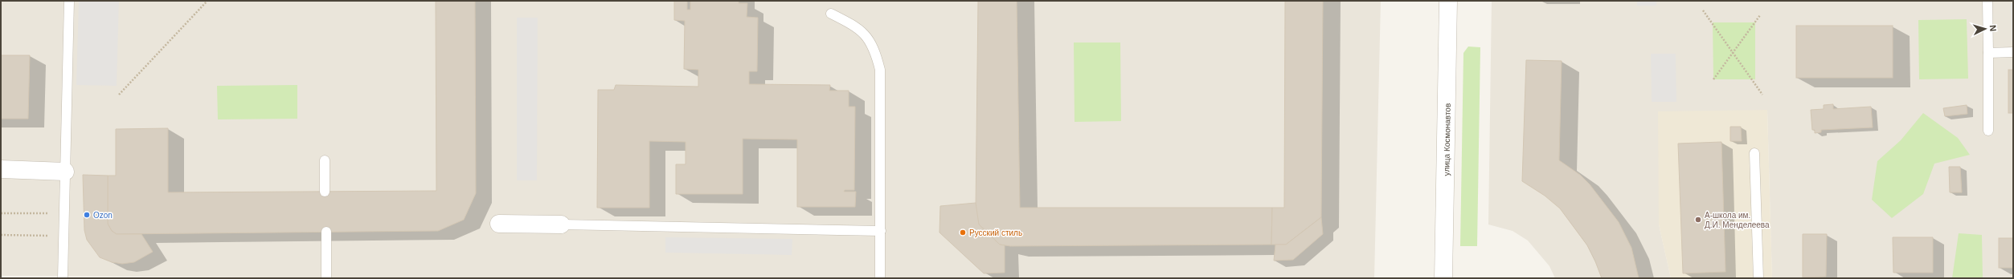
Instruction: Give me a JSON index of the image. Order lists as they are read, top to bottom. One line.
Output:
{"streets":{"street":["улица Космонавтов"]},"places":["Ozon","А-школа им. Д.И. Менделеева","Русский стиль"],"north":"right"}
